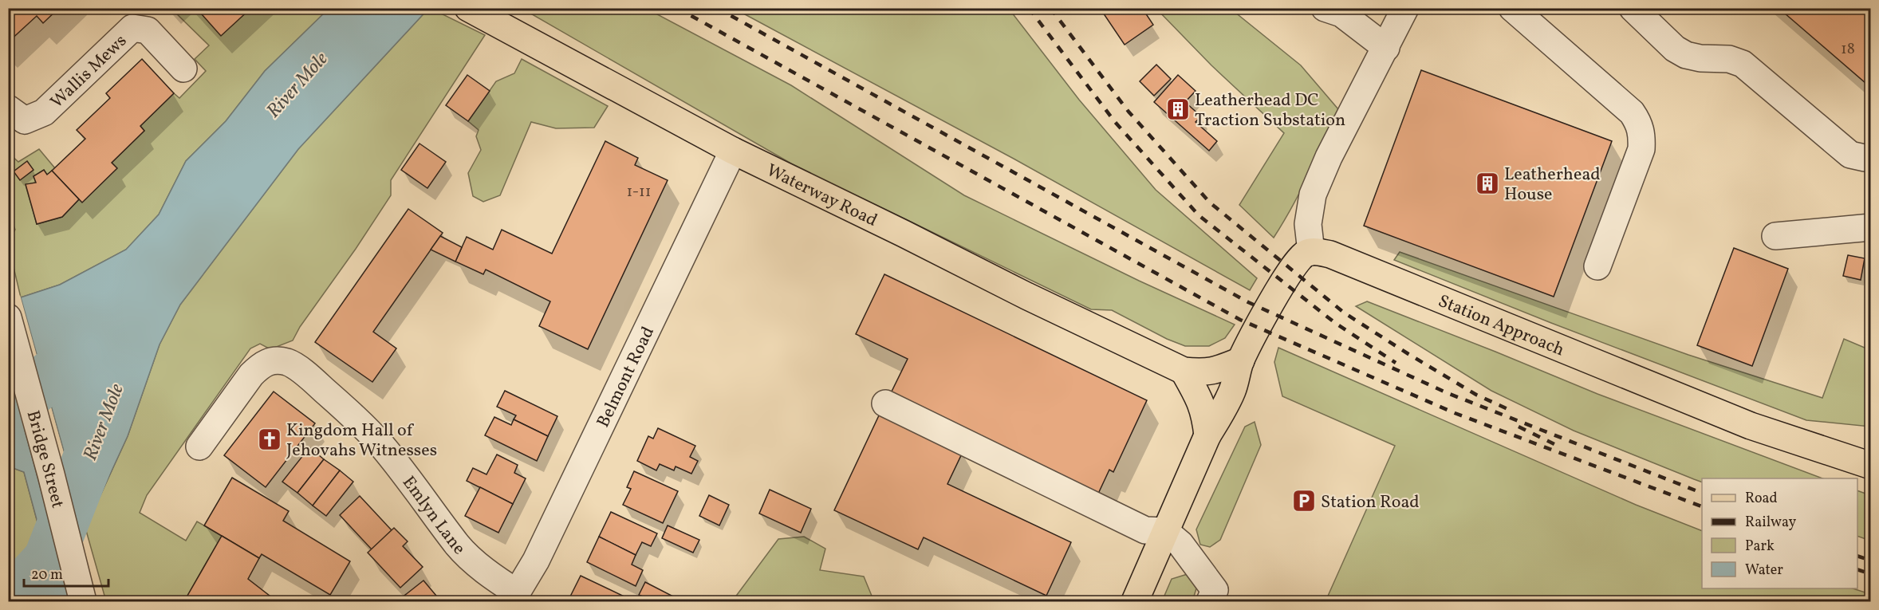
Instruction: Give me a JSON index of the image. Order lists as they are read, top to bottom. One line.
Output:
{"streets":{"main road":["Waterway Road","Station Approach"],"street":["Wallis Mews","Belmont Road","Bridge Street","Emlyn Lane"]},"crossings":[["Waterway Road","Belmont Road"],["Belmont Road","Emlyn Lane"]],"water":["River Mole"],"places":{"building":["Leatherhead DC Traction Substation","Leatherhead House"],"church":["Kingdom Hall of Jehovahs Witnesses"],"parking":["Station Road"]},"house_numbers":["18","1-11"],"legend":["Road","Railway","Park","Water"],"scale_bar":"20 m"}
